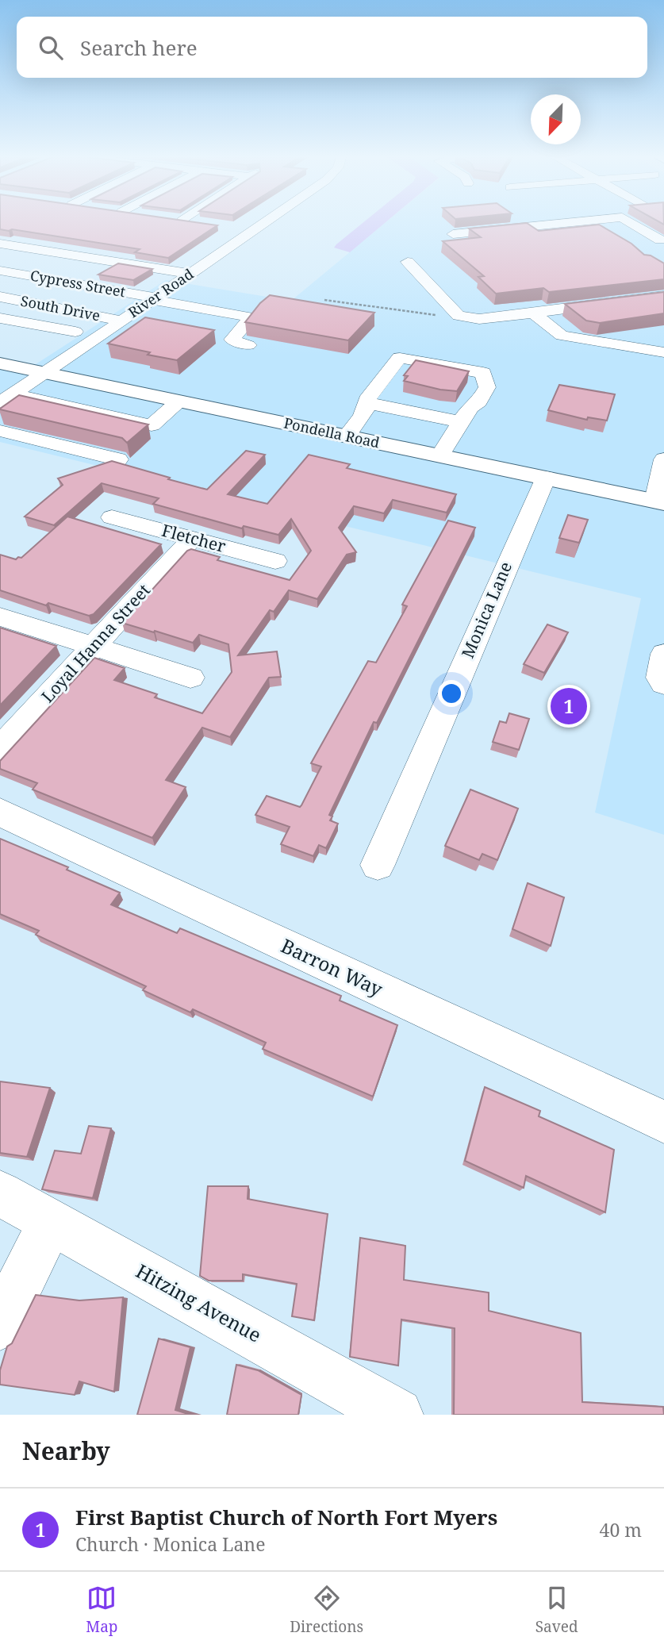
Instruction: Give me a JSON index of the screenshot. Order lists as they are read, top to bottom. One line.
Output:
{"streets":{"main road":["Pondella Road"],"street":["Cypress Street","River Road","South Drive","Fletcher","Monica Lane","Loyal Hanna Street","Barron Way","Hitzing Avenue"]},"crossings":[["Cypress Street","River Road"],["River Road","South Drive"],["River Road","Pondella Road"],["Pondella Road","Monica Lane"],["Fletcher","Loyal Hanna Street"]],"north":"bottom left","page":{"search":"Search here","pins":"1","heading":"Nearby","list":[{"mark":"1","name":"First Baptist Church of North Fort Myers","note":"Church · Monica Lane","value":"40 m"}],"nav":["Map","Directions","Saved"]}}
